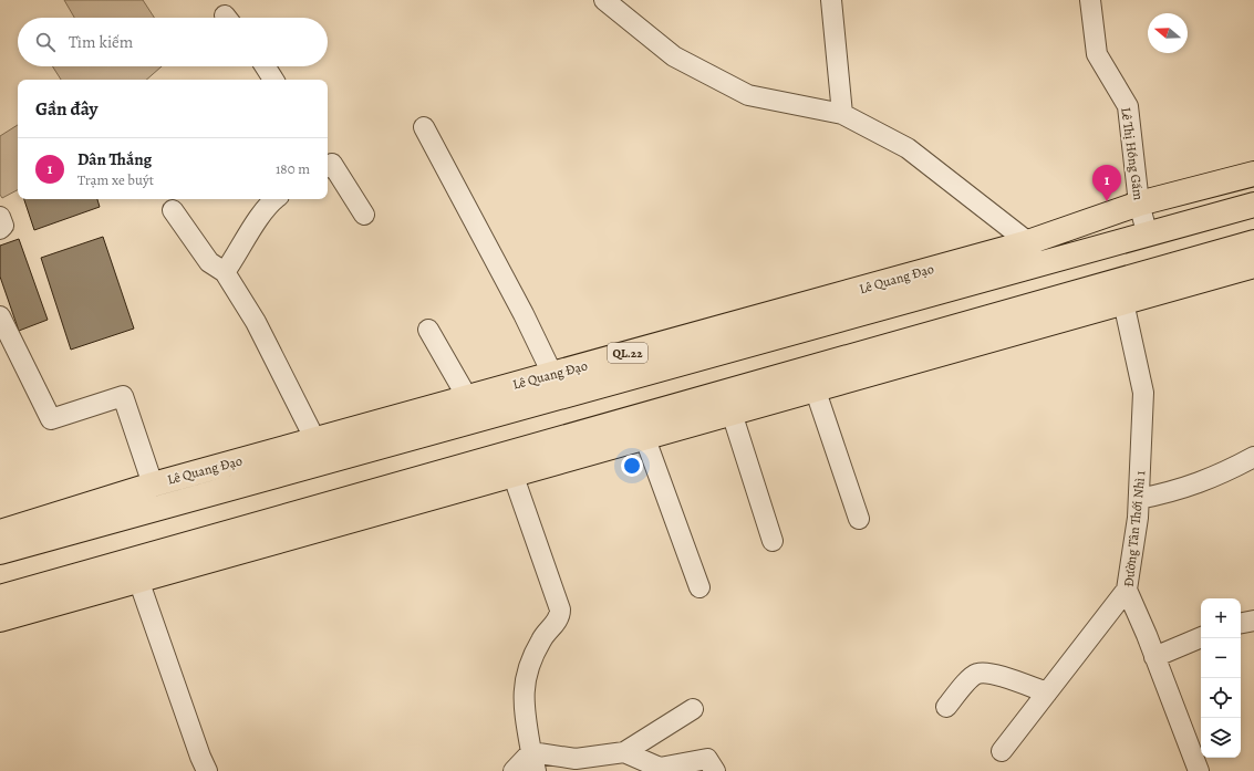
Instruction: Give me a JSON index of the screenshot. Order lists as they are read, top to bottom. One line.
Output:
{"streets":{"highway":["Lê Quang Đạo","QL.22"],"street":["Lê Thị Hồng Gấm","Đường Tân Thới Nhì 1"]},"crossings":[["Lê Thị Hồng Gấm","Lê Quang Đạo"]],"north":"left","page":{"search":"Tìm kiếm","heading":"Gần đây","list":[{"mark":"1","name":"Dân Thắng","note":"Trạm xe buýt","value":"180 m"}],"pins":"1","map_buttons":["+","−"]}}
